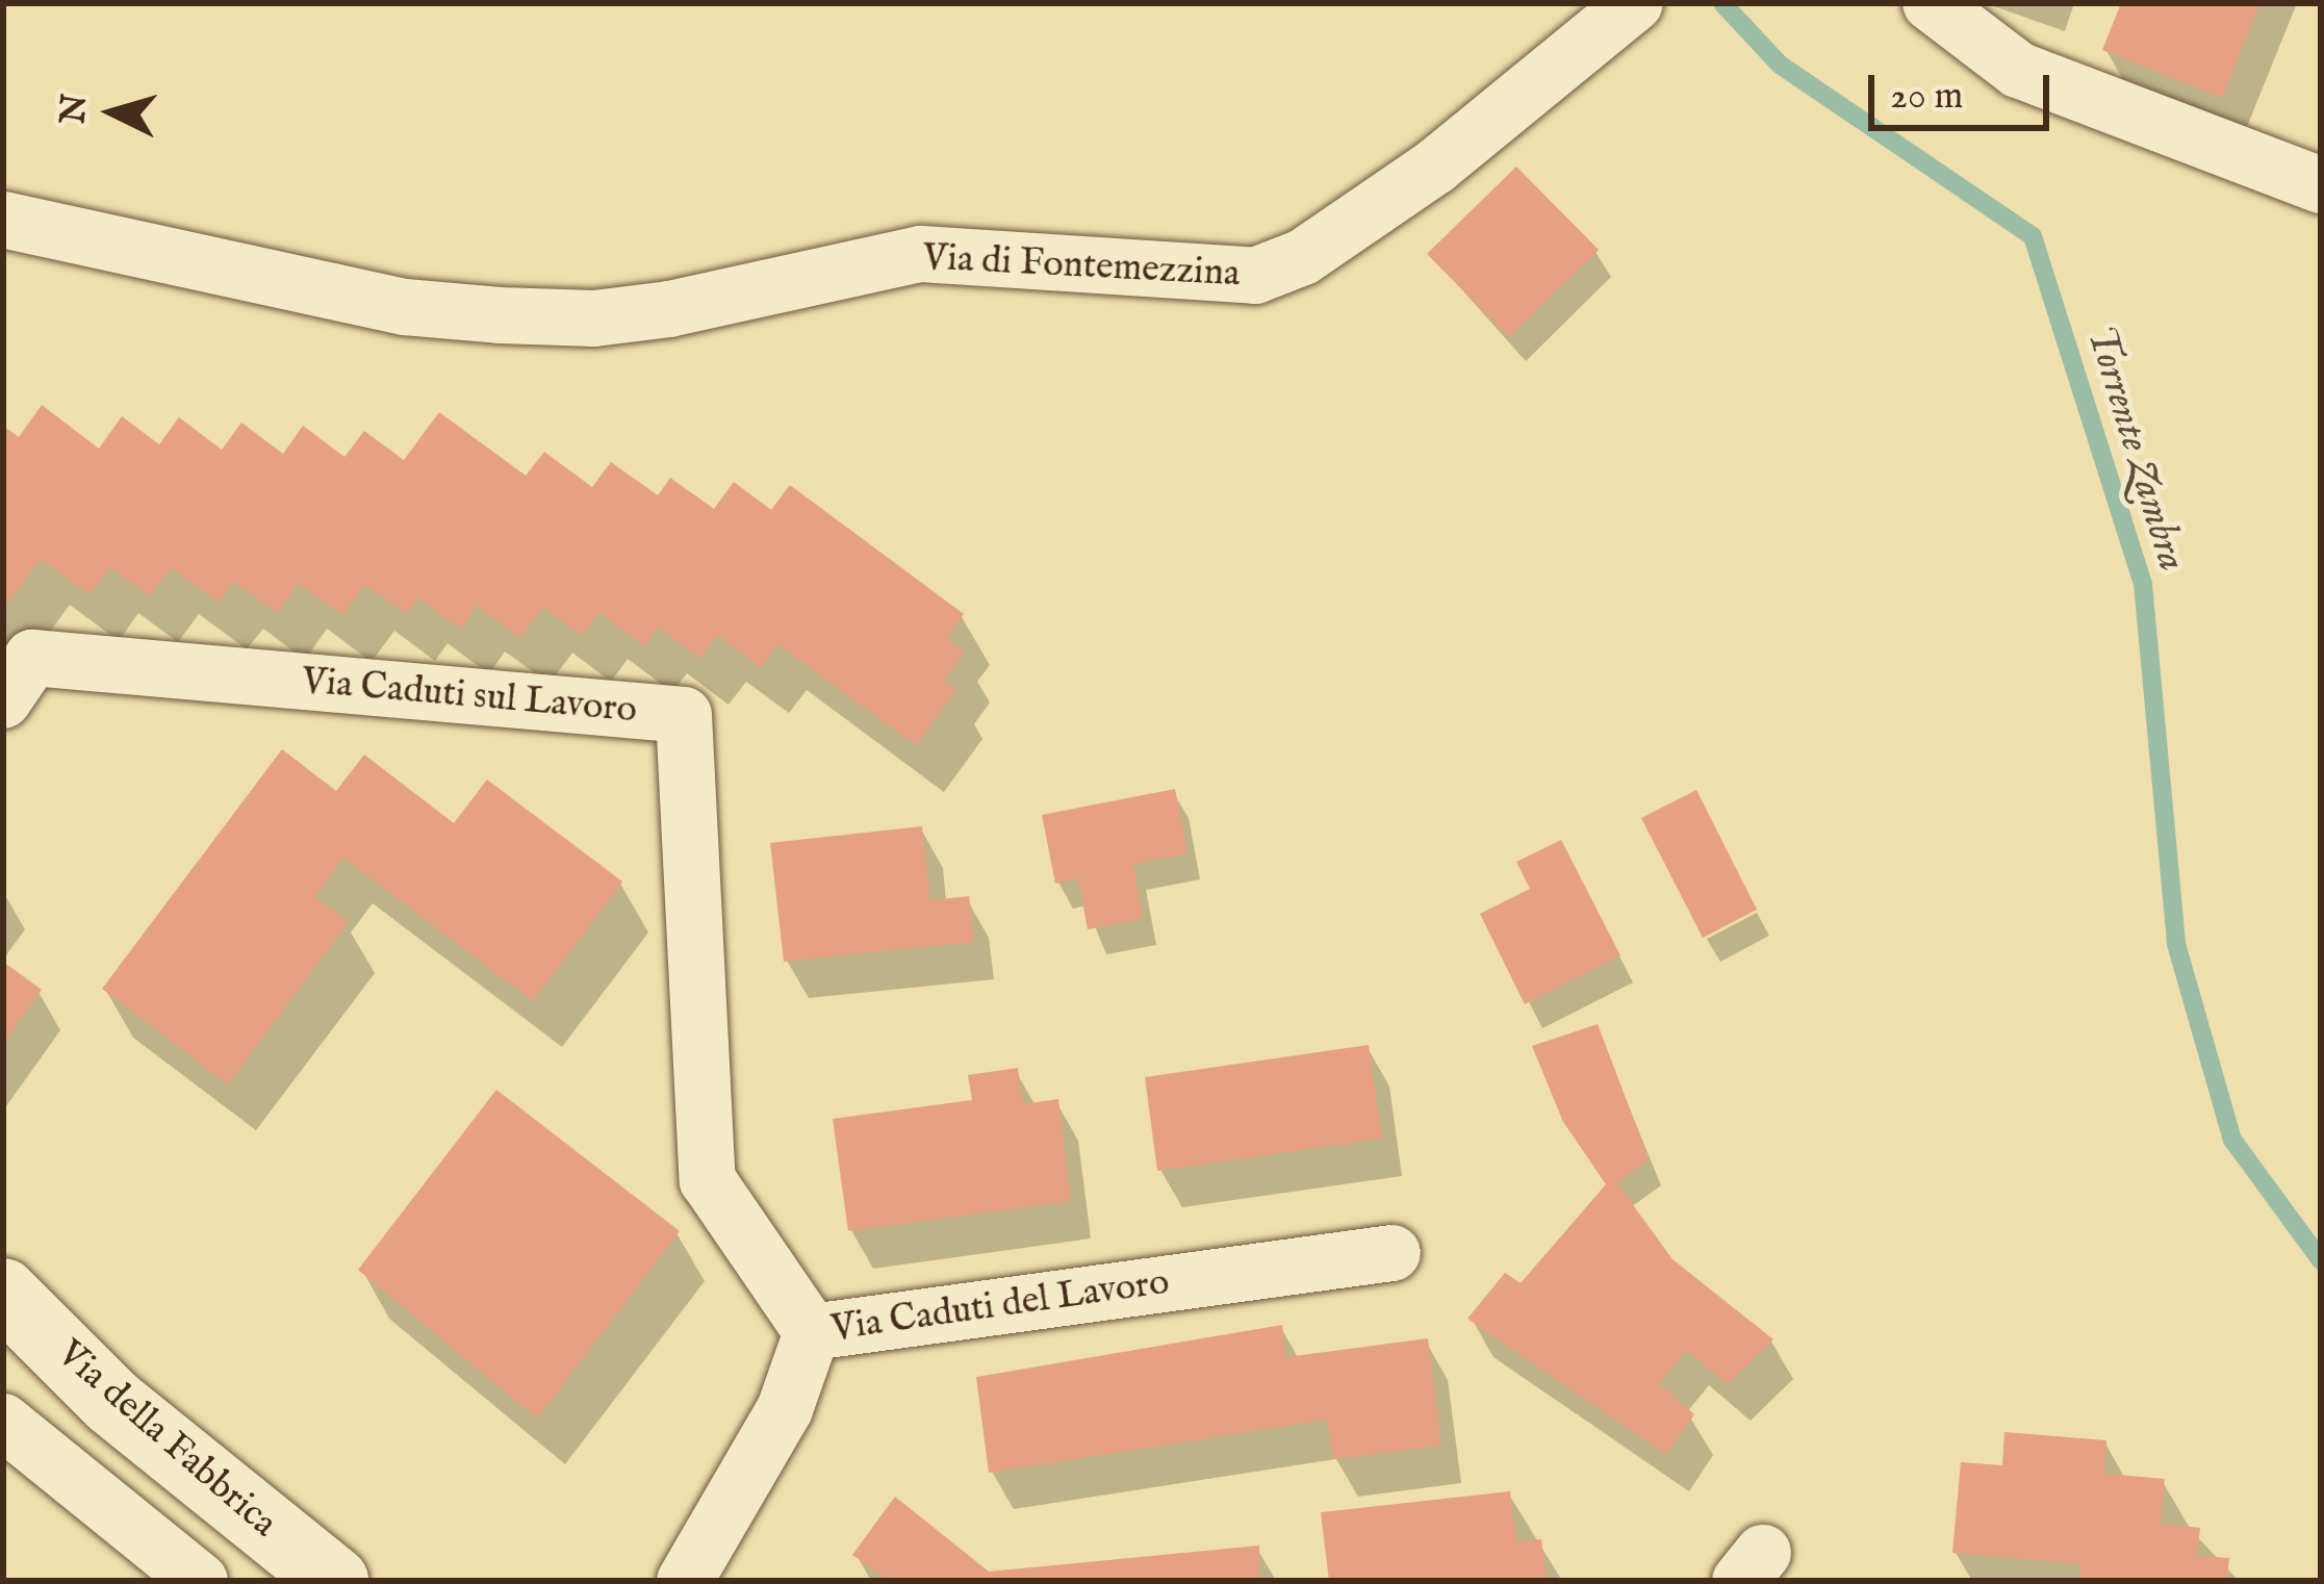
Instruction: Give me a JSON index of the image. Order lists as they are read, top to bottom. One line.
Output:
{"streets":{"street":["Via di Fontemezzina","Via Caduti sul Lavoro","Via Caduti del Lavoro","Via della Fabbrica"]},"crossings":[["Via Caduti sul Lavoro","Via Caduti del Lavoro"]],"water":["Torrente Zambra"],"scale_bar":"20 m","north":"left"}
